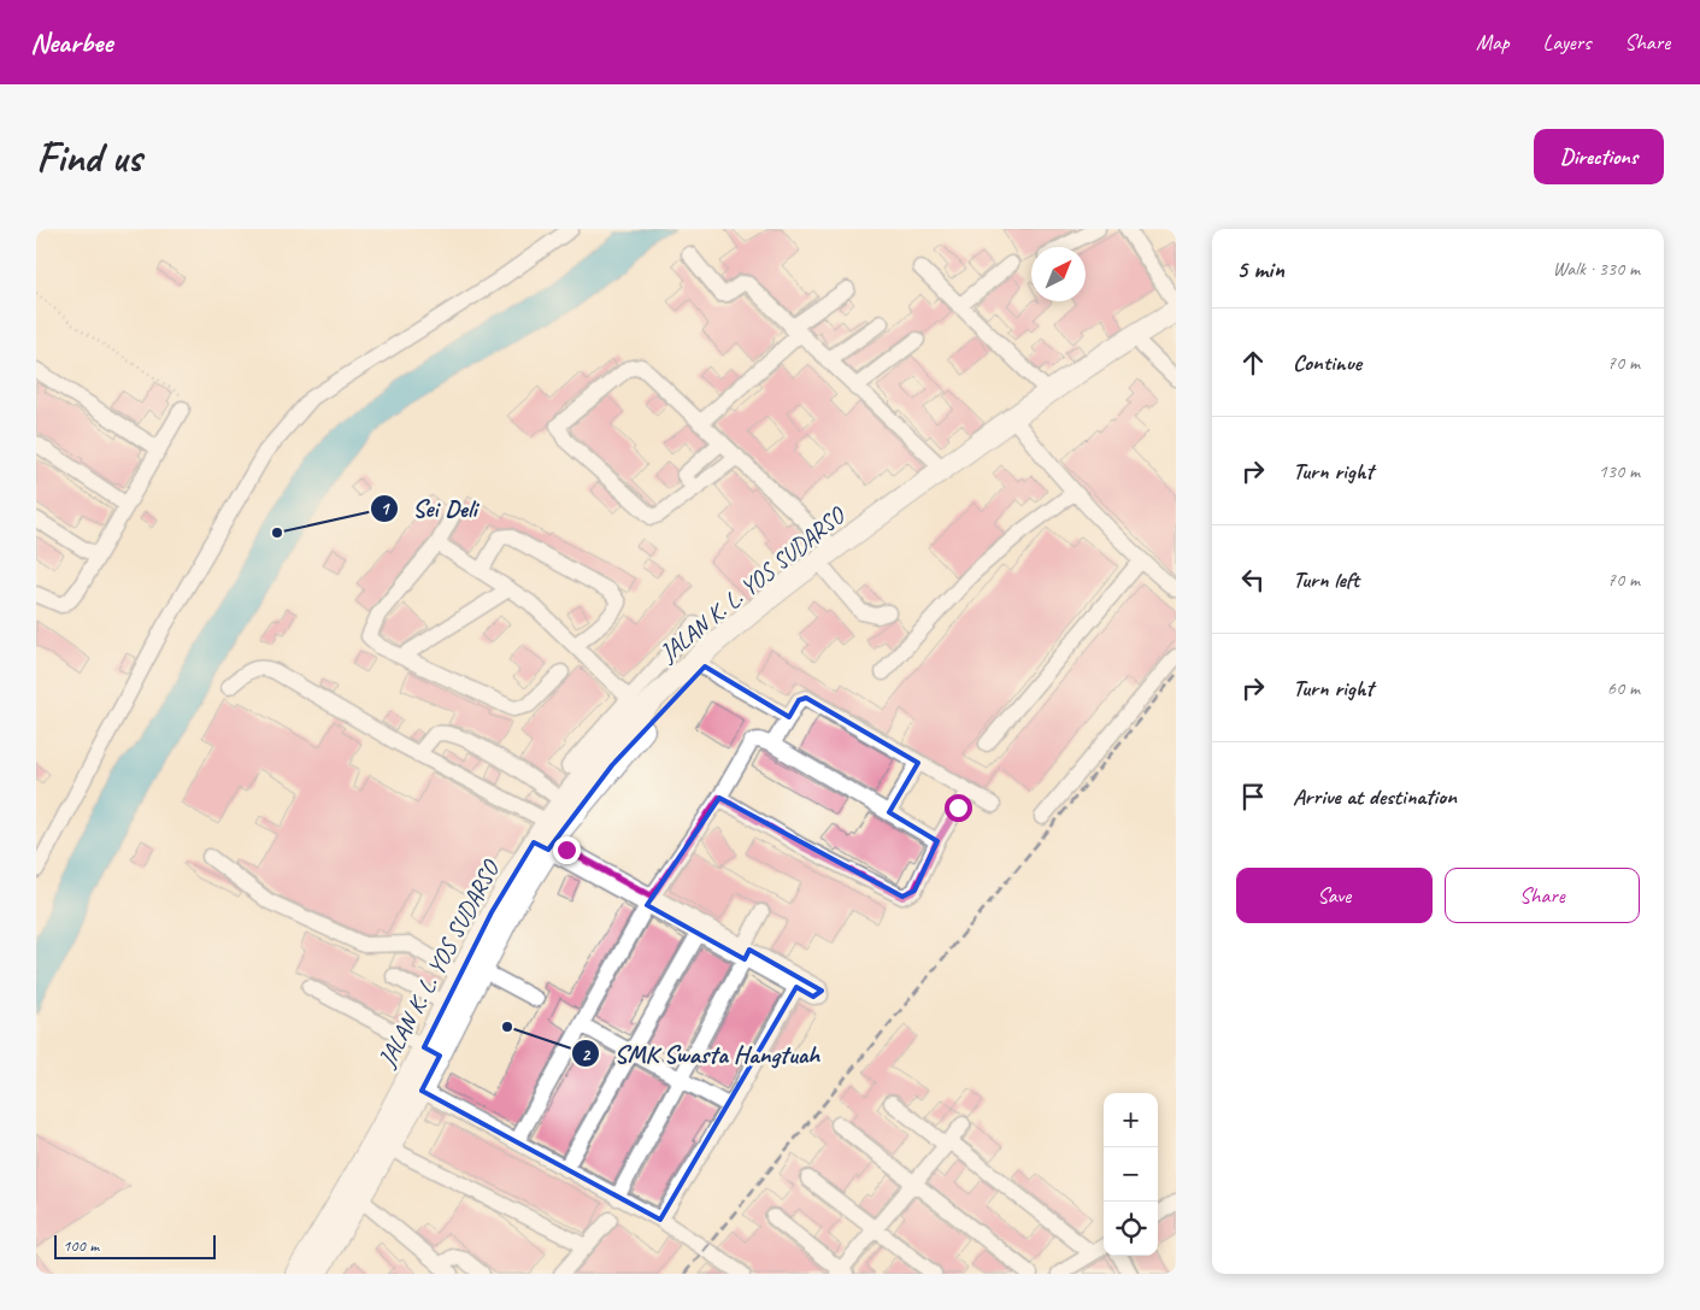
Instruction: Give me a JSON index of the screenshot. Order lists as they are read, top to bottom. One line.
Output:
{"streets":{"highway":["JALAN K. L. YOS SUDARSO"]},"places":["Sei Deli","SMK Swasta Hangtuah"],"scale_bar":"100 m","north":"top right","page":{"header":"Nearbee","nav":["Map","Layers","Share"],"buttons":["Directions",["Save","Share"]],"title":"Find us","heading":["5 min","Walk · 330 m"],"list":[["Continue","70 m"],["Turn right","130 m"],["Turn left","70 m"],["Turn right","60 m"],"Arrive at destination"],"map_buttons":["+","−"],"scale":"100 m"}}
